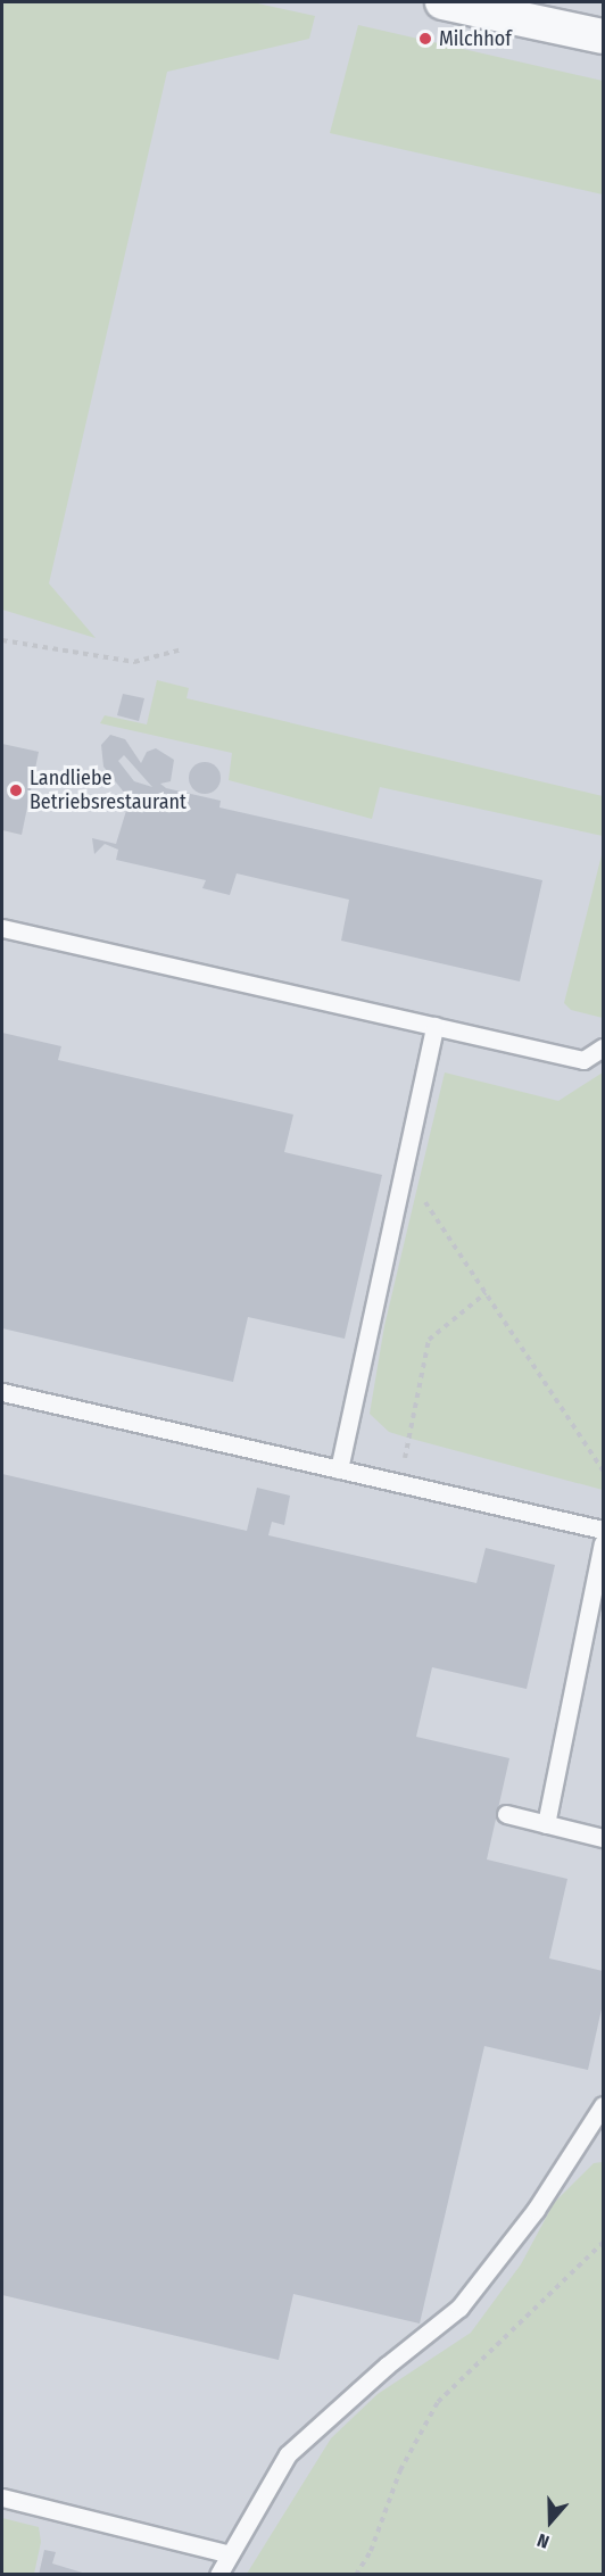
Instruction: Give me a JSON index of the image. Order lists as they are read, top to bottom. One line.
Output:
{"places":["Milchhof","Landliebe Betriebsrestaurant"],"north":"bottom"}
